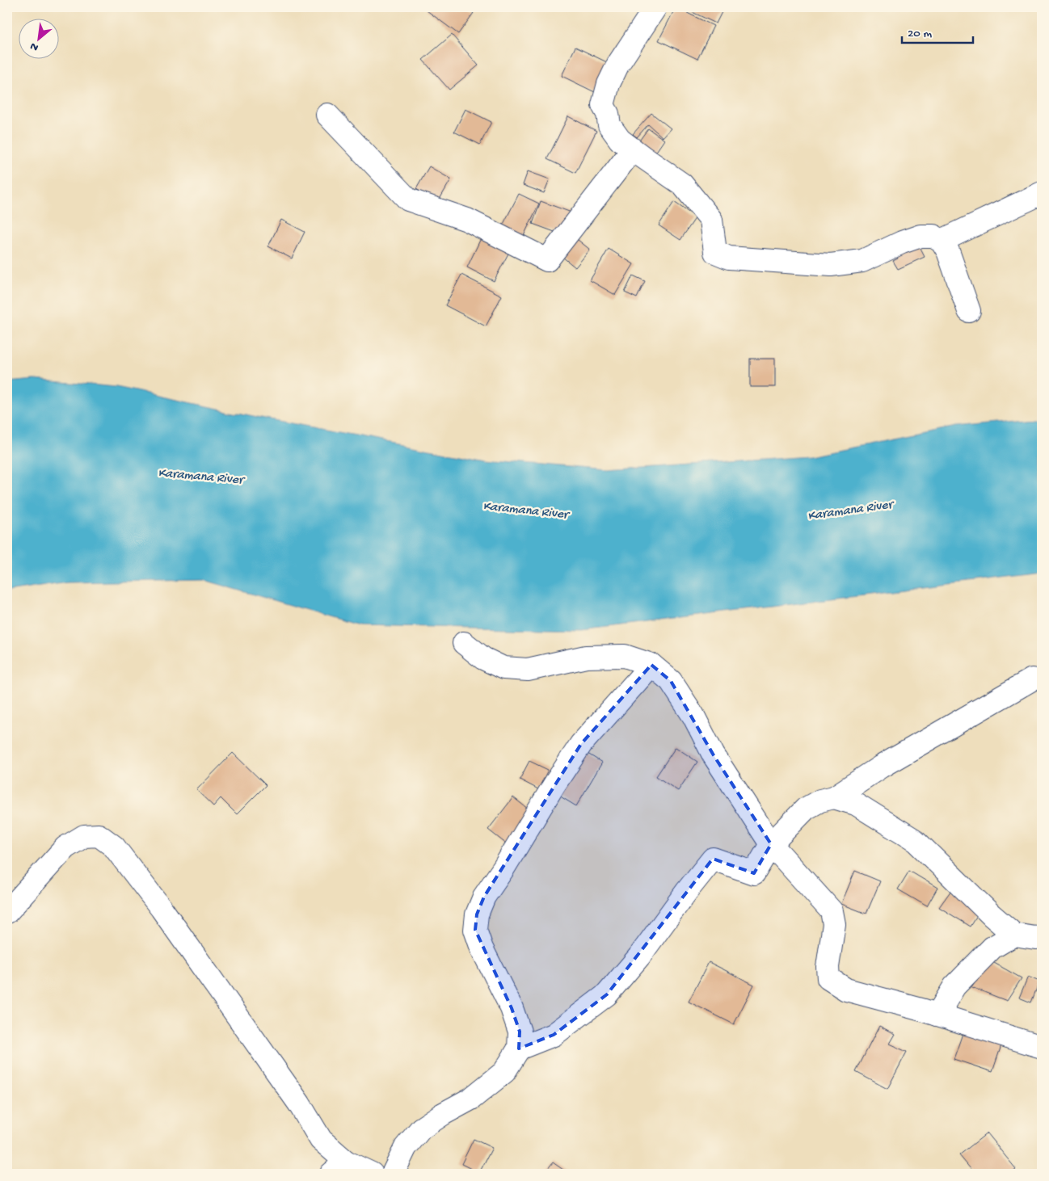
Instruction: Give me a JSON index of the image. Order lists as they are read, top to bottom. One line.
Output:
{"water":["Karamana River"],"scale_bar":"20 m","north":"bottom left"}
